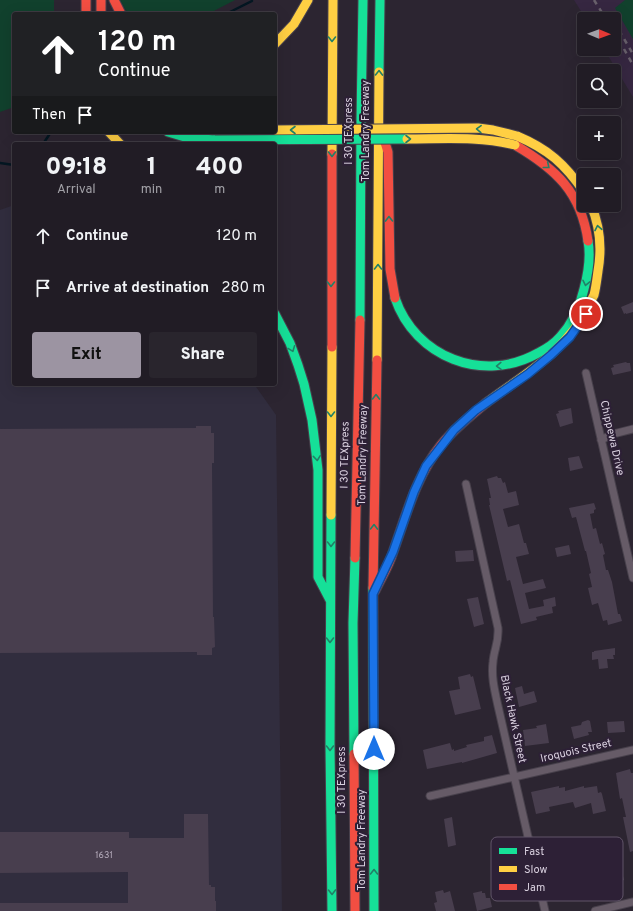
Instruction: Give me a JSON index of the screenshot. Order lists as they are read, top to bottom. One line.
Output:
{"streets":{"highway":["I 30 TEXpress","Tom Landry Freeway"],"street":["Chippewa Drive","Black Hawk Street","Iroquois Street"]},"crossings":[["Black Hawk Street","Iroquois Street"]],"house_numbers":["1631"],"legend":["Fast","Slow","Jam"],"north":"right","page":{"map_buttons":["+","−"],"turn":["120 m","Continue"],"then":"Then","eta":["09:18","Arrival","1","min","400","m"],"list":[{"name":"Continue","value":"120 m"},{"name":"Arrive at destination","value":"280 m"}],"buttons":["Exit","Share"]}}
